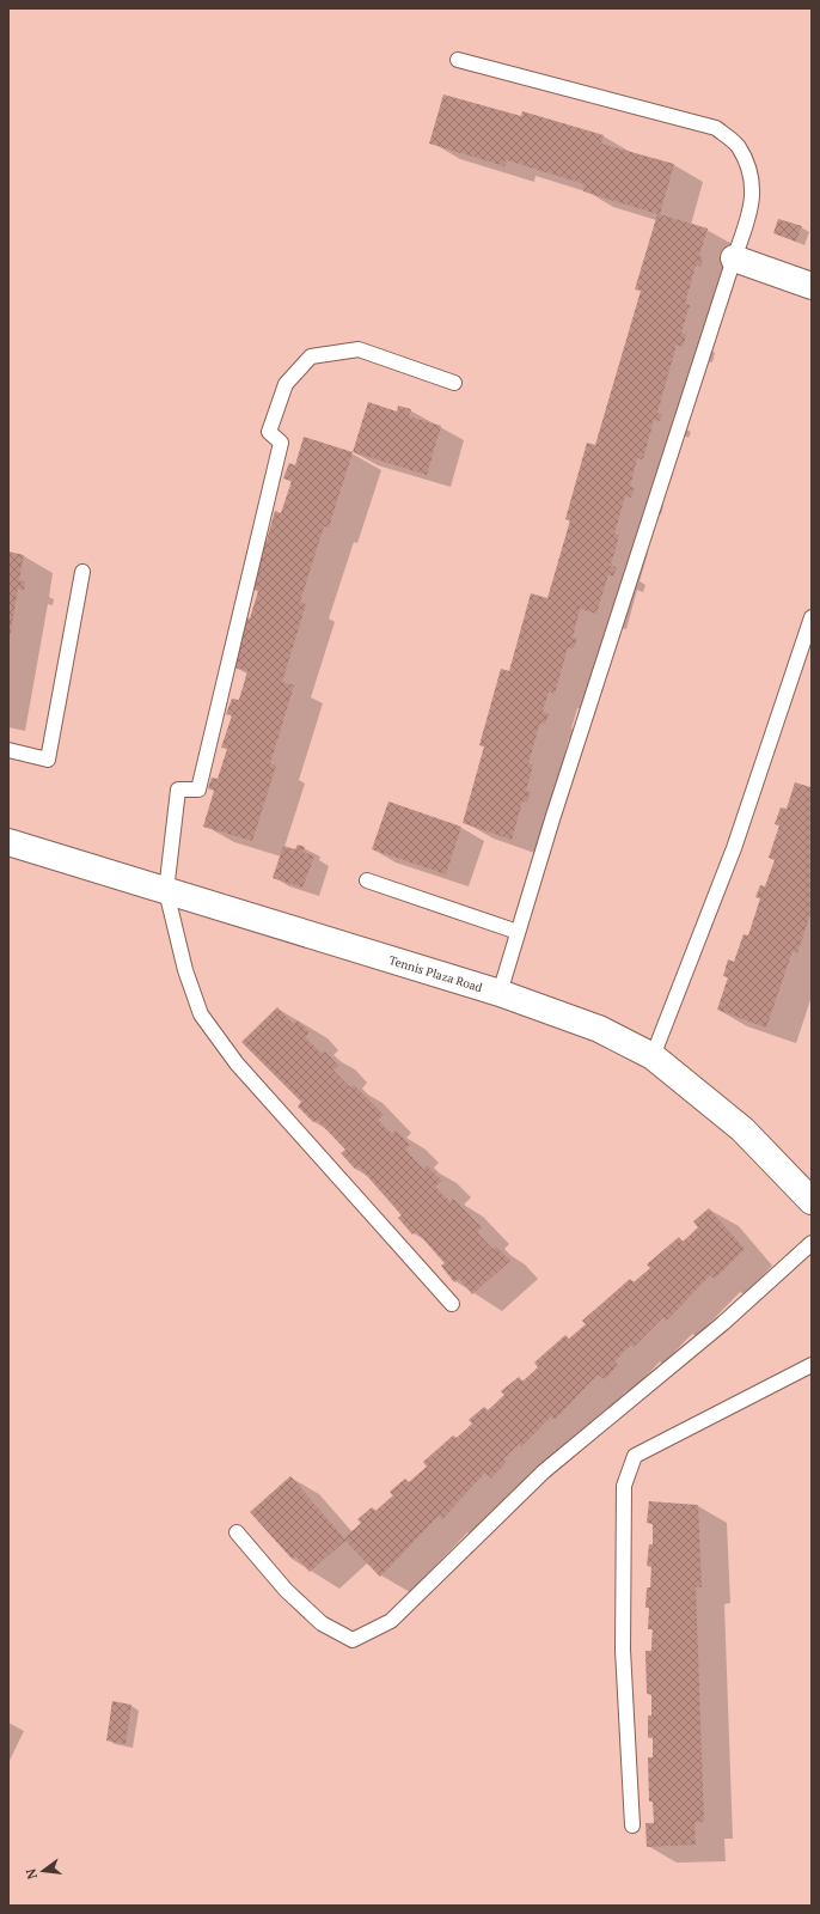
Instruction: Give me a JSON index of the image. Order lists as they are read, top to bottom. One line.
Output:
{"streets":{"street":["Tennis Plaza Road"]},"north":"left"}
